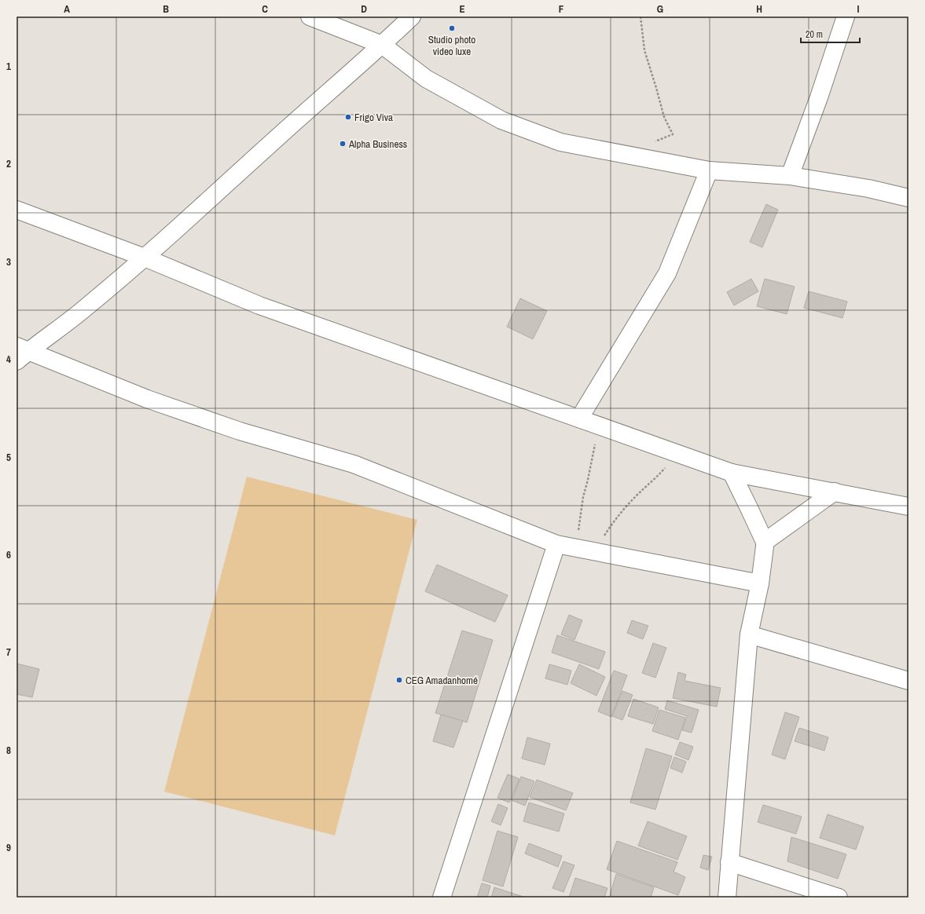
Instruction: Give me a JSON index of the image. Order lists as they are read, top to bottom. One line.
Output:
{"places":["Studio photo video luxe","Frigo Viva","Alpha Business","CEG Amadanhomé"],"scale_bar":"20 m","grid":{"columns":["A","B","C","D","E","F","G","H","I"],"rows":["1","2","3","4","5","6","7","8","9"]}}
